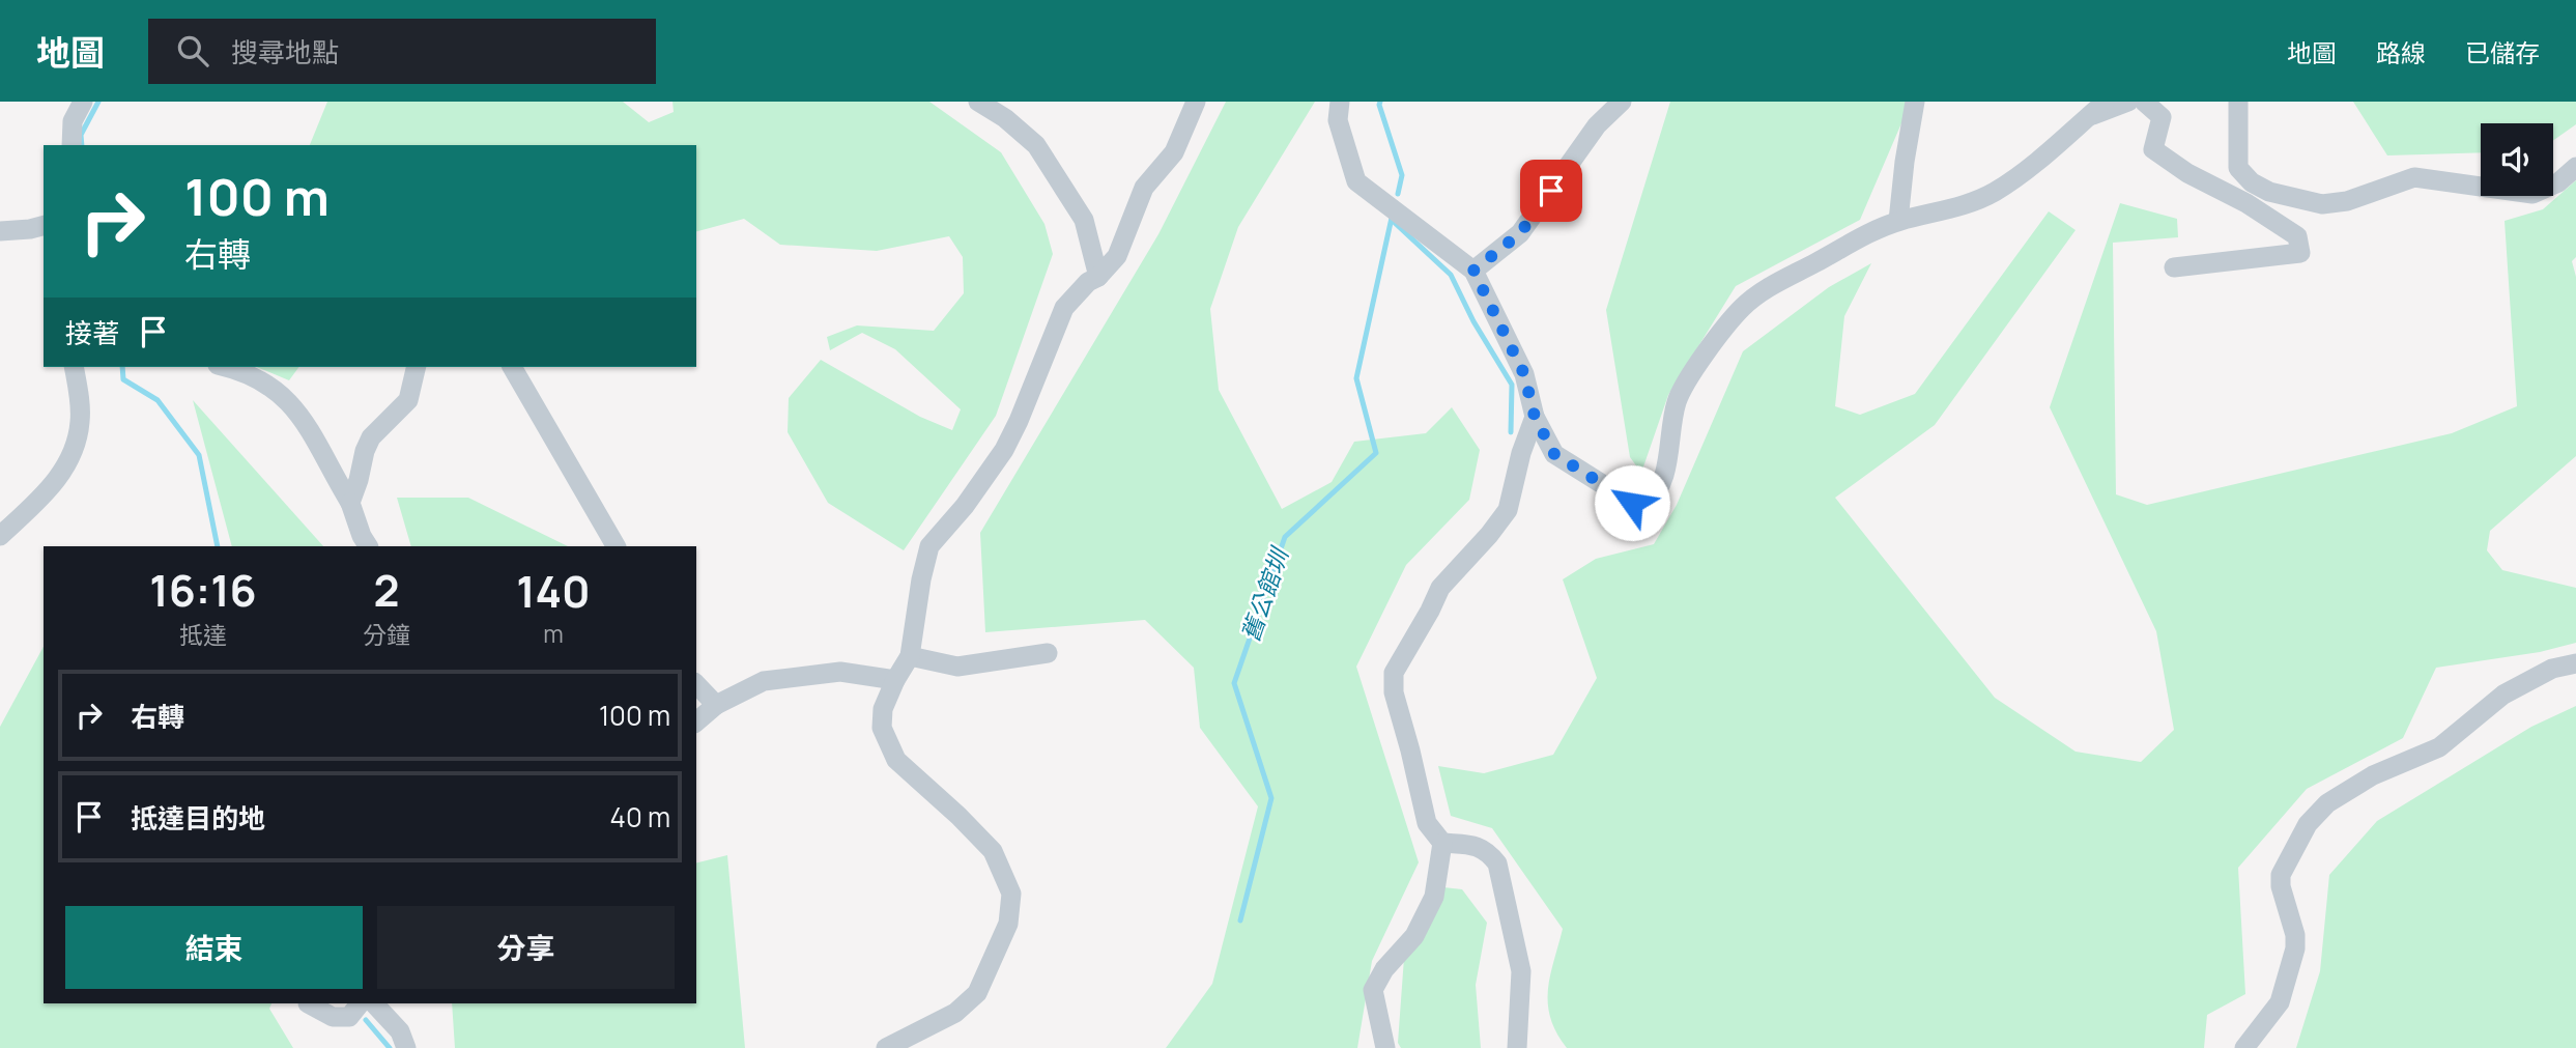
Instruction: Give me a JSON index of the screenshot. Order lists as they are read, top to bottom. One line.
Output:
{"water":["舊公館圳"],"page":{"header":"地圖","search":"搜尋地點","nav":["地圖","路線","已儲存"],"turn":["100 m","右轉"],"then":"接著","eta":["16:16","抵達","2","分鐘","140","m"],"list":[{"name":"右轉","value":"100 m"},{"name":"抵達目的地","value":"40 m"}],"buttons":["結束","分享"]}}
